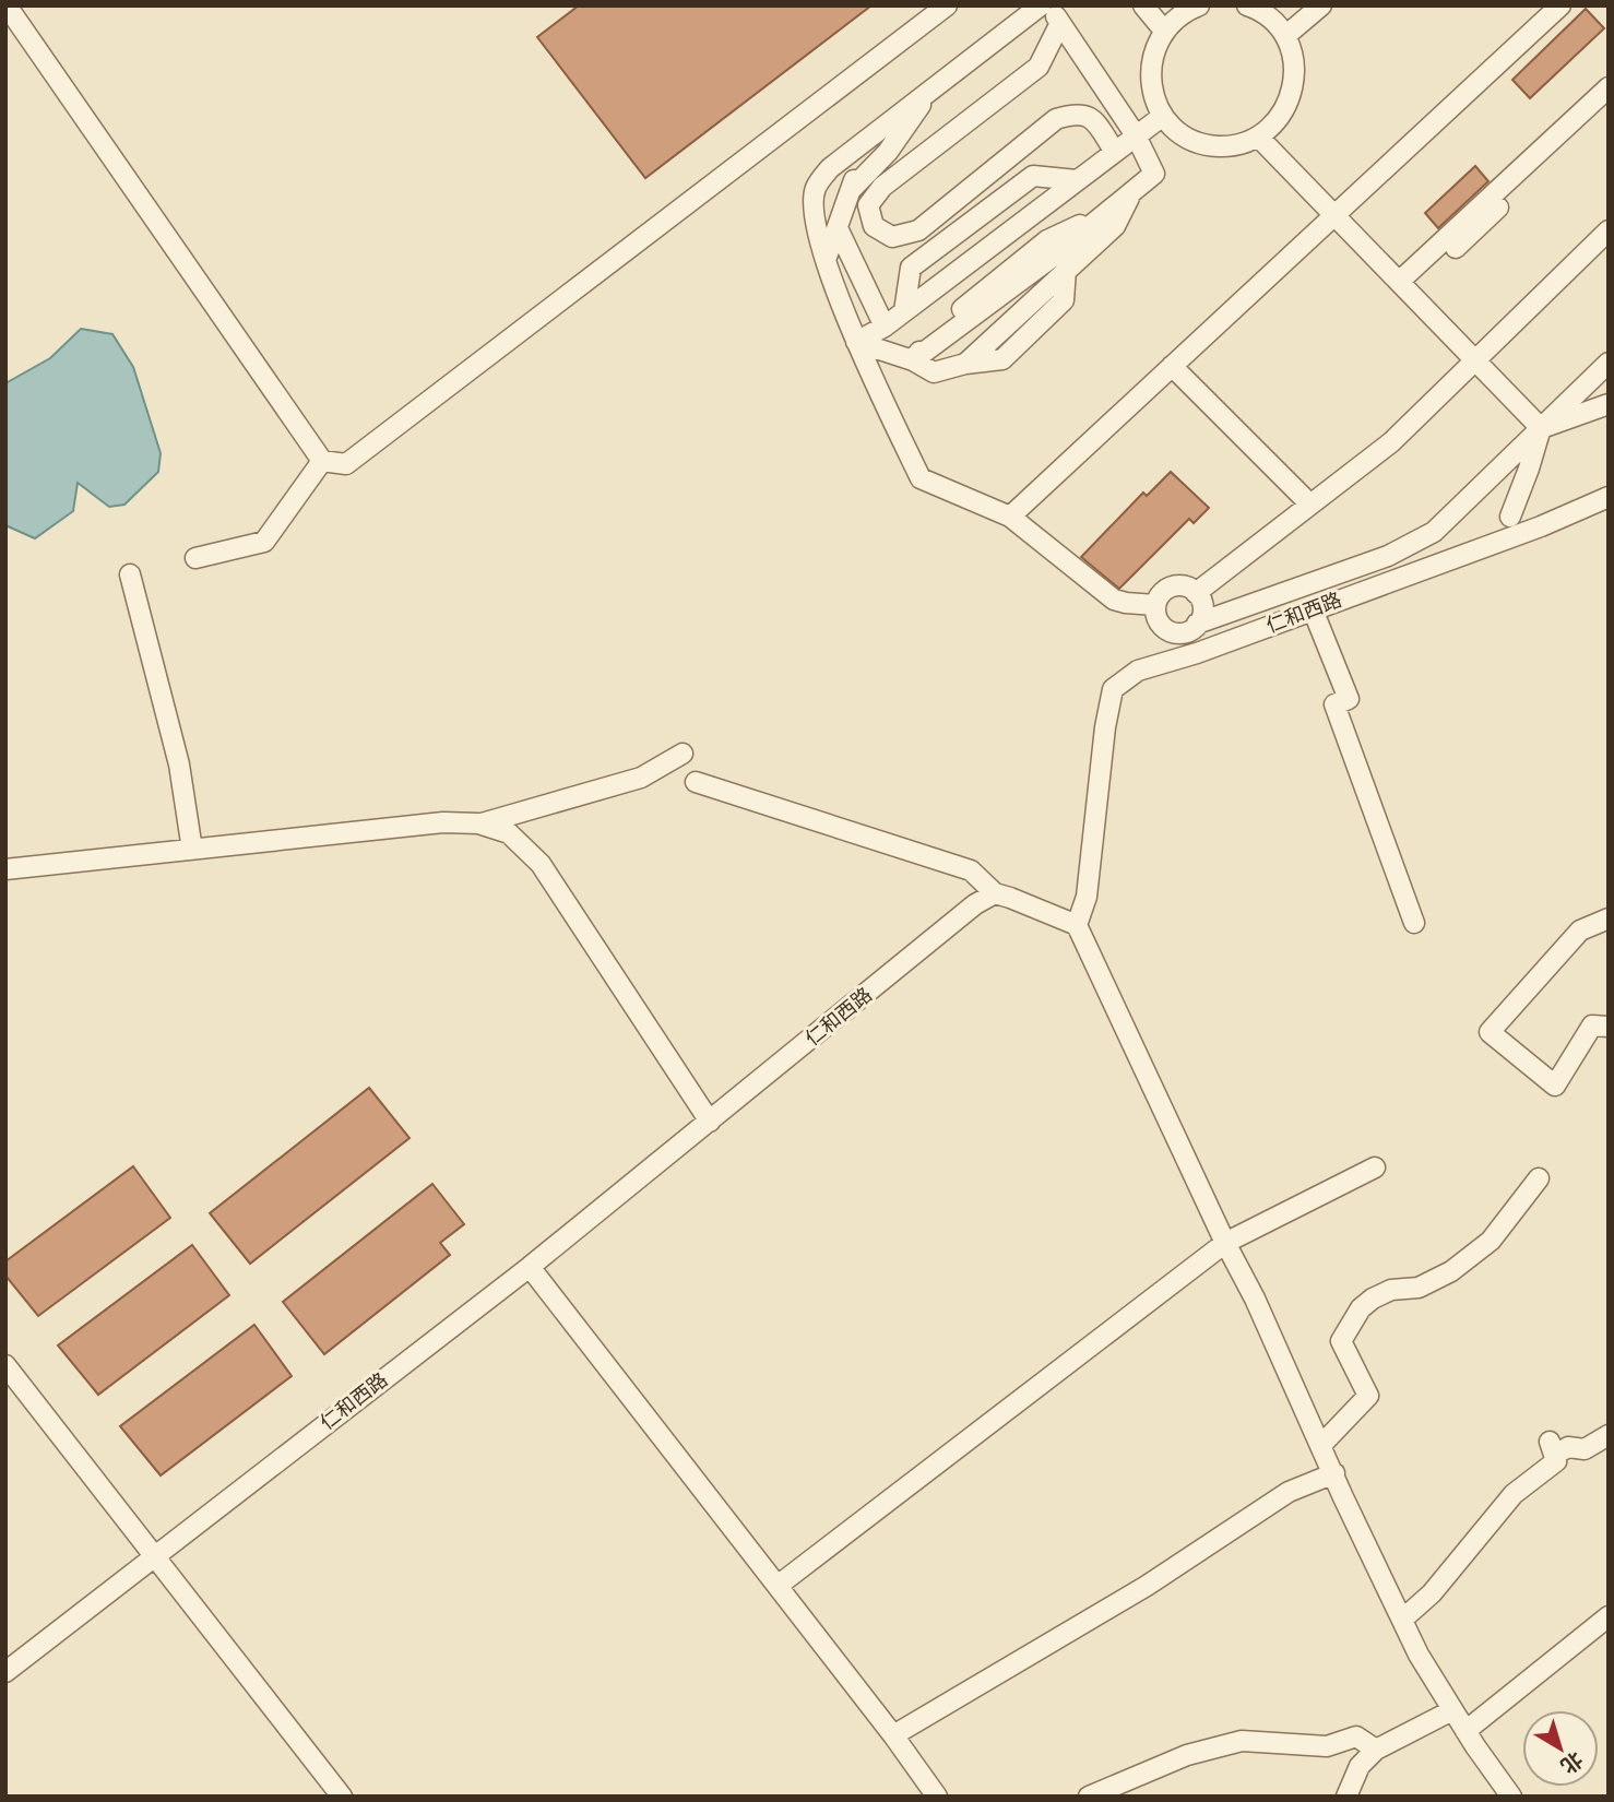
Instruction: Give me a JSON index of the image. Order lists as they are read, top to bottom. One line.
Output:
{"streets":{"street":["仁和西路"]},"north":"bottom right"}
